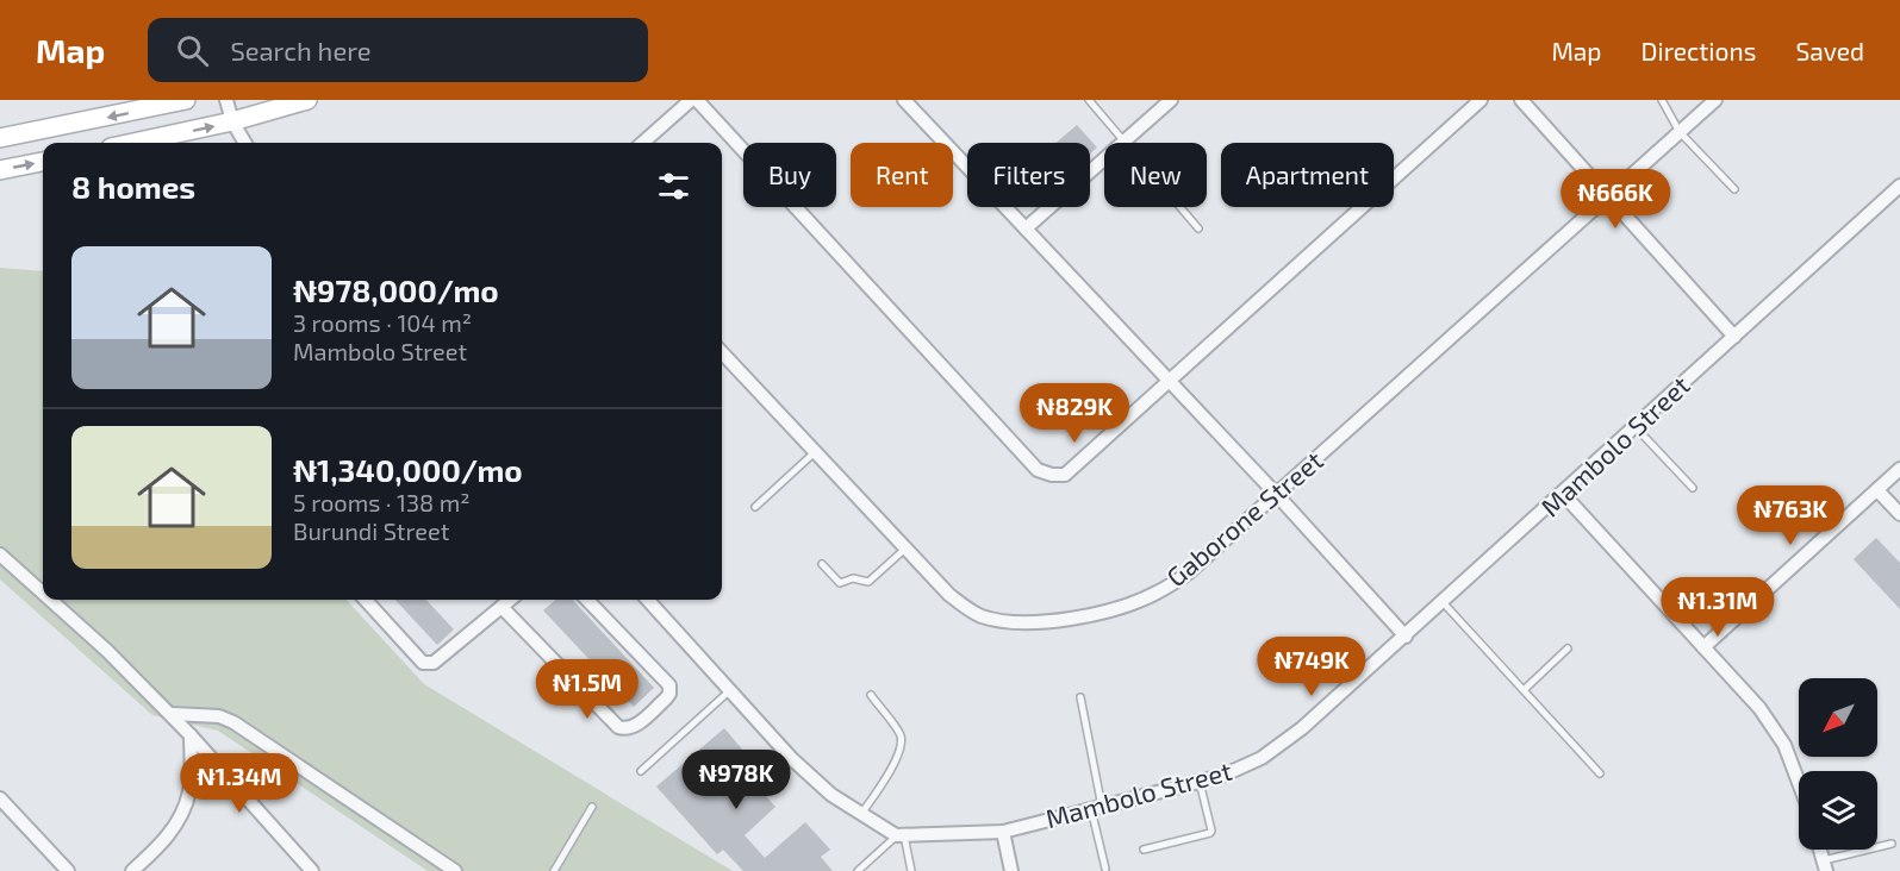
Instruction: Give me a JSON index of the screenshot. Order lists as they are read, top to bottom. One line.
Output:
{"streets":{"street":["Mambolo Street","Gaborone Street"]},"north":"bottom left","page":{"header":"Map","search":"Search here","nav":["Map","Directions","Saved"],"chip":["Buy","Rent","Filters","New","Apartment"],"heading":"8 homes","price":["₦666K","₦829K","₦763K","₦1.31M","₦749K","₦1.5M","₦978K","₦1.34M"],"list":[{"name":"₦978,000/mo","note":"3 rooms · 104 m² · Mambolo Street"},{"name":"₦1,340,000/mo","note":"5 rooms · 138 m² · Burundi Street"}]}}
